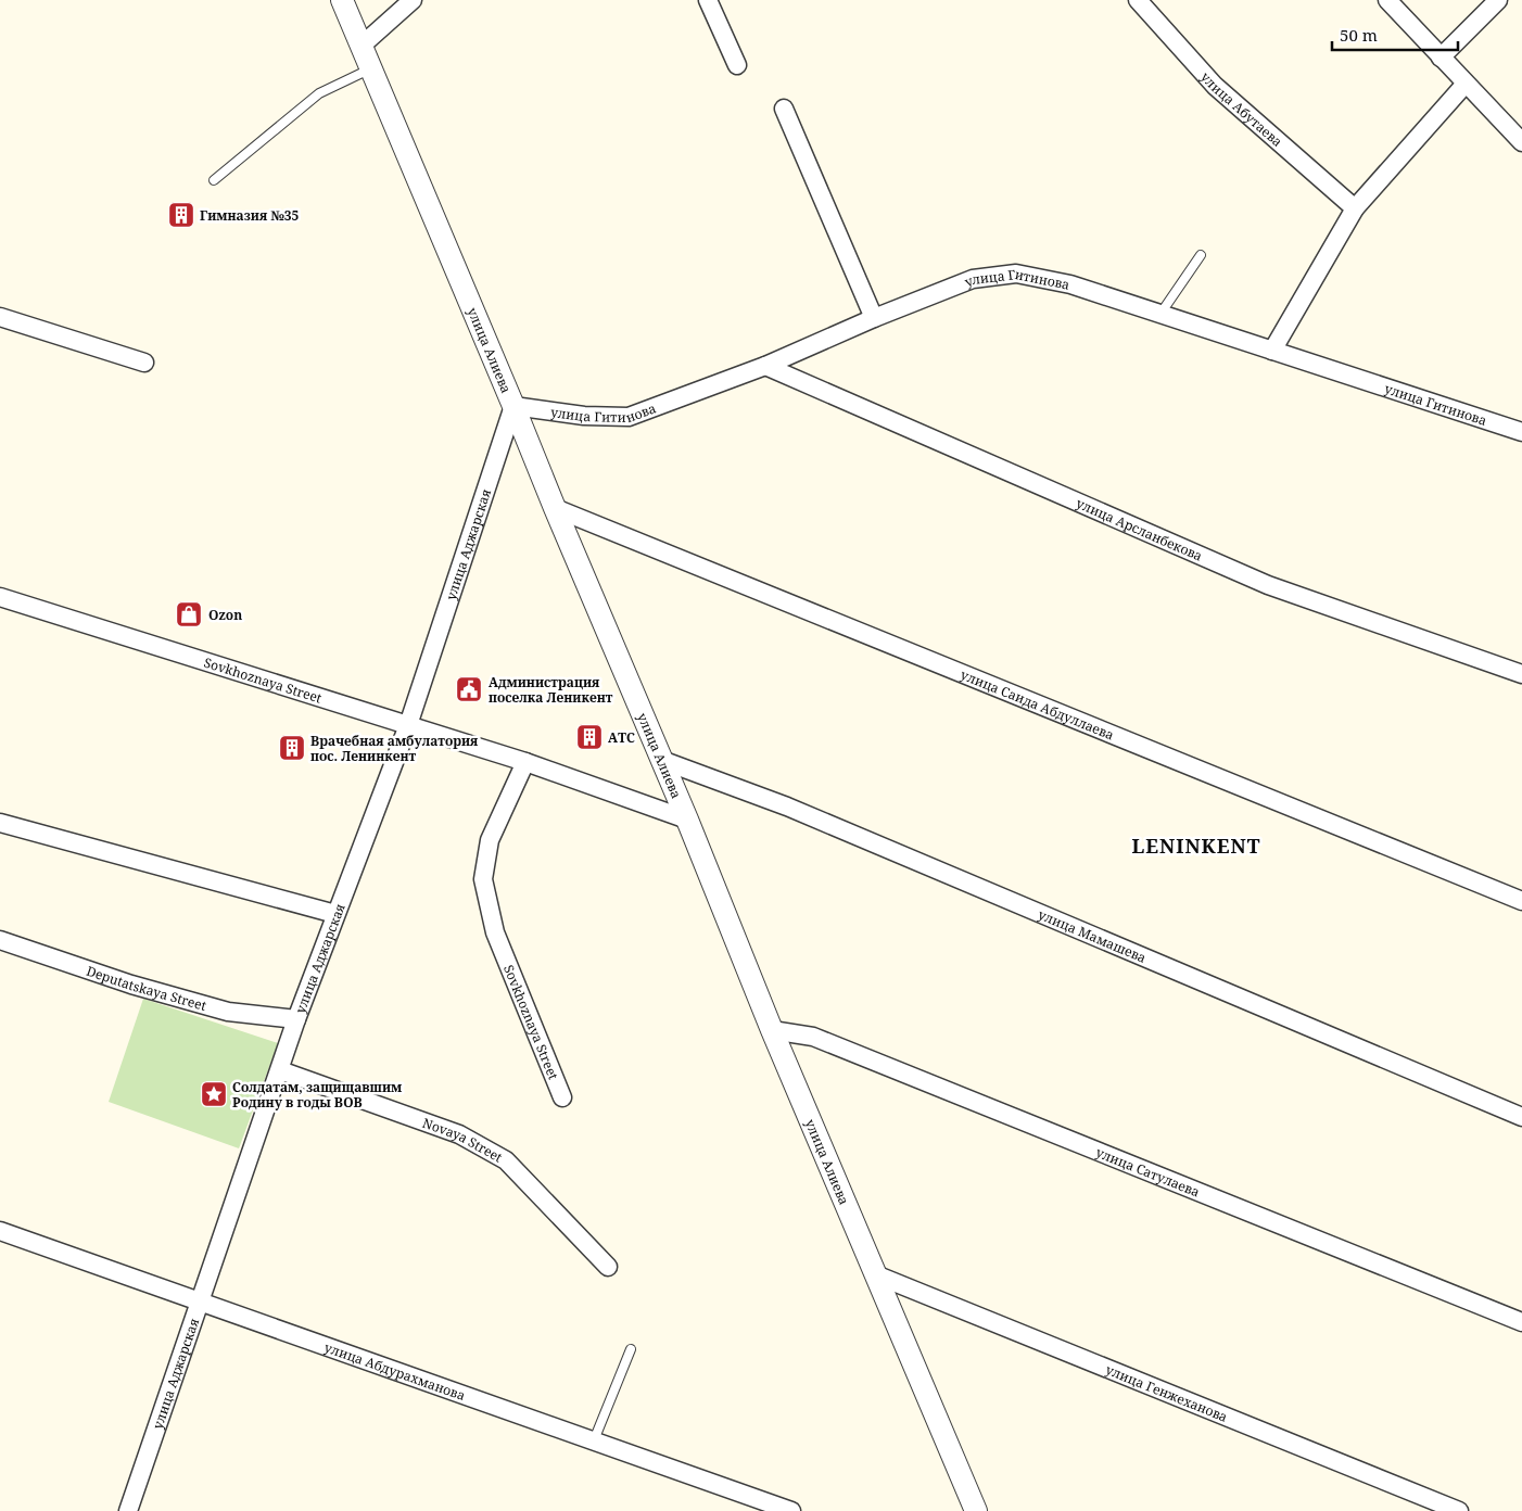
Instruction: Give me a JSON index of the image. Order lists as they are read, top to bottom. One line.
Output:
{"streets":{"street":["улица Абутаева","улица Гитинова","улица Алиева","улица Арсланбекова","улица Аджарская","Sovkhoznaya Street","улица Саида Абдуллаева","улица Мамашева","Deputatskaya Street","Novaya Street","улица Сатулаева","улица Абдурахманова","улица Генжеханова"]},"crossings":[["улица Гитинова","улица Алиева"],["улица Гитинова","улица Арсланбекова"],["улица Гитинова","улица Аджарская"],["улица Алиева","улица Аджарская"],["улица Алиева","Sovkhoznaya Street"],["улица Алиева","улица Саида Абдуллаева"],["улица Алиева","улица Мамашева"],["улица Алиева","улица Сатулаева"],["улица Алиева","улица Генжеханова"],["улица Аджарская","Sovkhoznaya Street"],["улица Аджарская","Deputatskaya Street"],["улица Аджарская","Novaya Street"],["улица Аджарская","улица Абдурахманова"]],"districts":["LENINKENT"],"places":{"building":["Гимназия №35","АТС","Врачебная амбулатория пос. Ленинкент"],"shop":["Ozon"],"public building":["Администрация поселка Леникент"],"place":["Солдатам, защищавшим Родину в годы ВОВ"]},"scale_bar":"50 m"}
